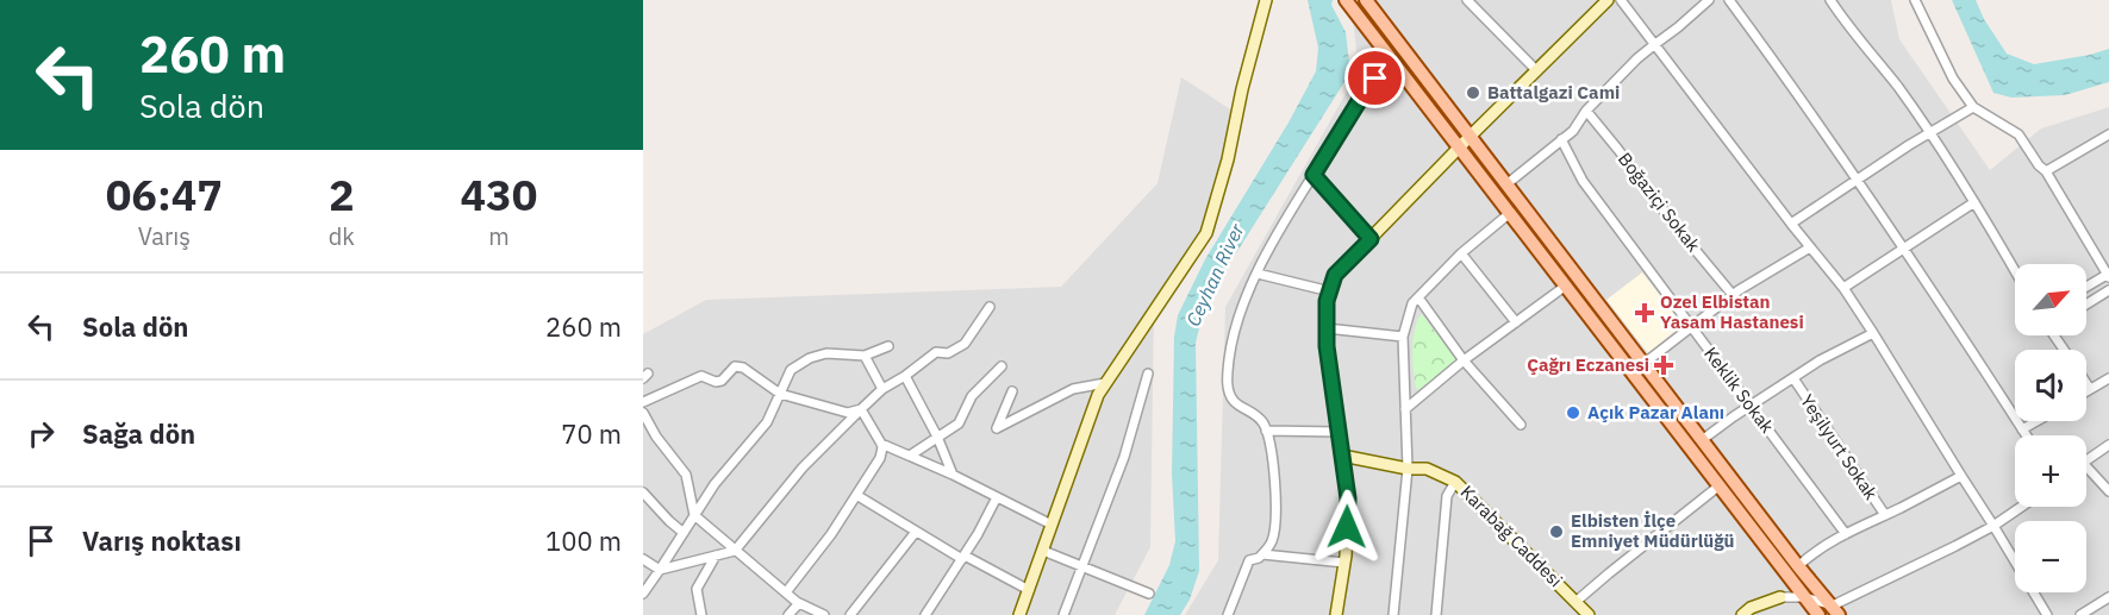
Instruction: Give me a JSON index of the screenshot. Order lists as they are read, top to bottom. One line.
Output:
{"streets":{"street":["Boğaziçi Sokak","Keklik Sokak","Yeşilyurt Sokak","Karabağ Caddesi"]},"water":["Ceyhan River"],"places":{"other":["Battalgazi Cami","Açık Pazar Alanı","Elbisten İlçe Emniyet Müdürlüğü"],"health":["Ozel Elbistan Yasam Hastanesi","Çağrı Eczanesi"]},"north":"top right","page":{"turn":["260 m","Sola dön"],"eta":["06:47","Varış","2","dk","430","m"],"map_buttons":["+","−"],"list":[{"name":"Sola dön","value":"260 m"},{"name":"Sağa dön","value":"70 m"},{"name":"Varış noktası","value":"100 m"}]}}
